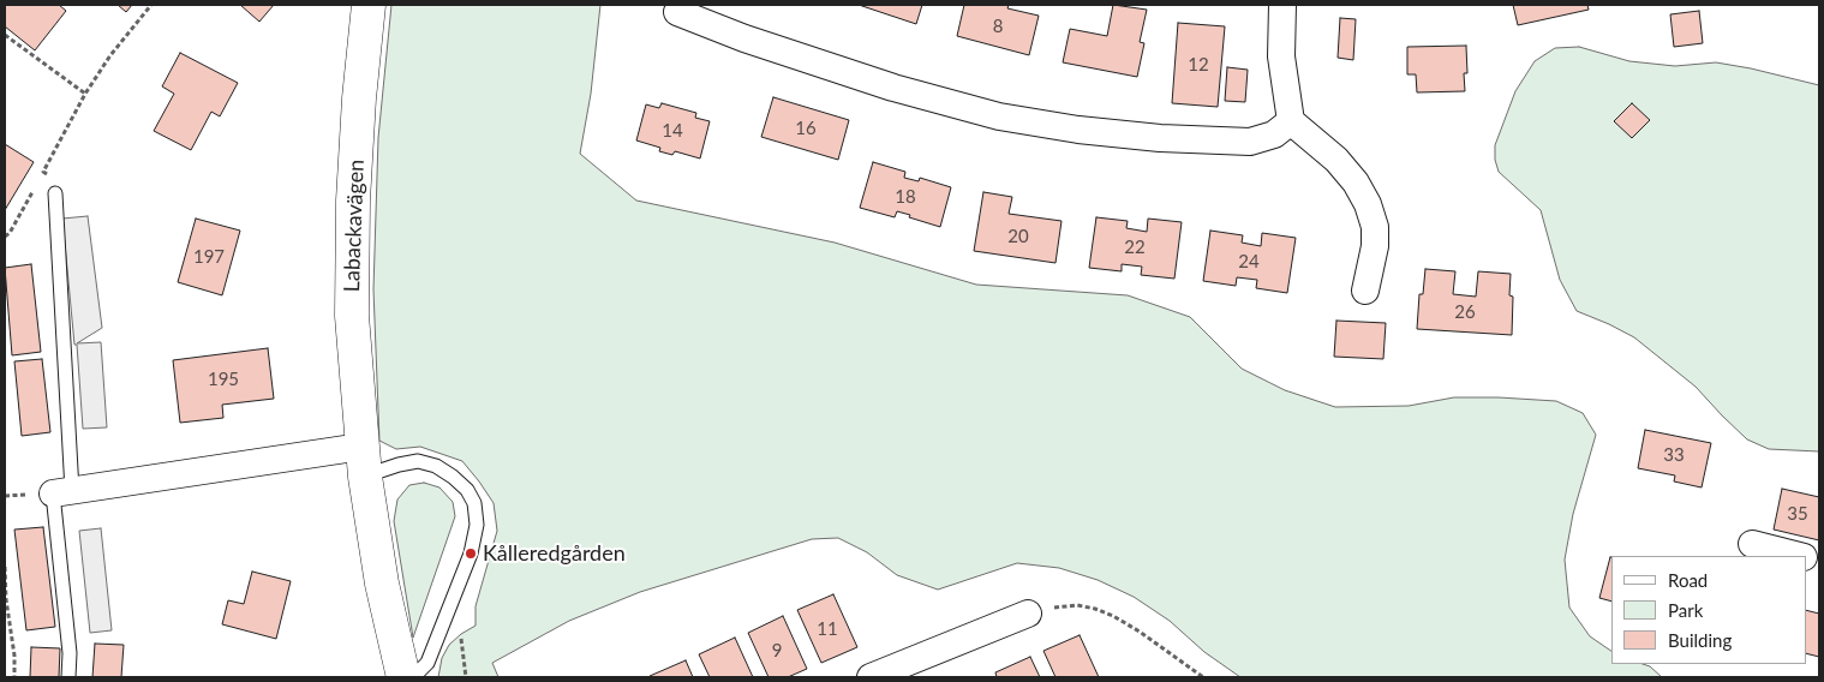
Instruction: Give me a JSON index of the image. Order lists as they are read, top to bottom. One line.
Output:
{"streets":{"street":["Labackavägen"]},"places":["Kålleredgården"],"house_numbers":["8","12","16","14","18","20","22","197","24","26","195","33","35","11","9"],"legend":["Road","Park","Building"]}
